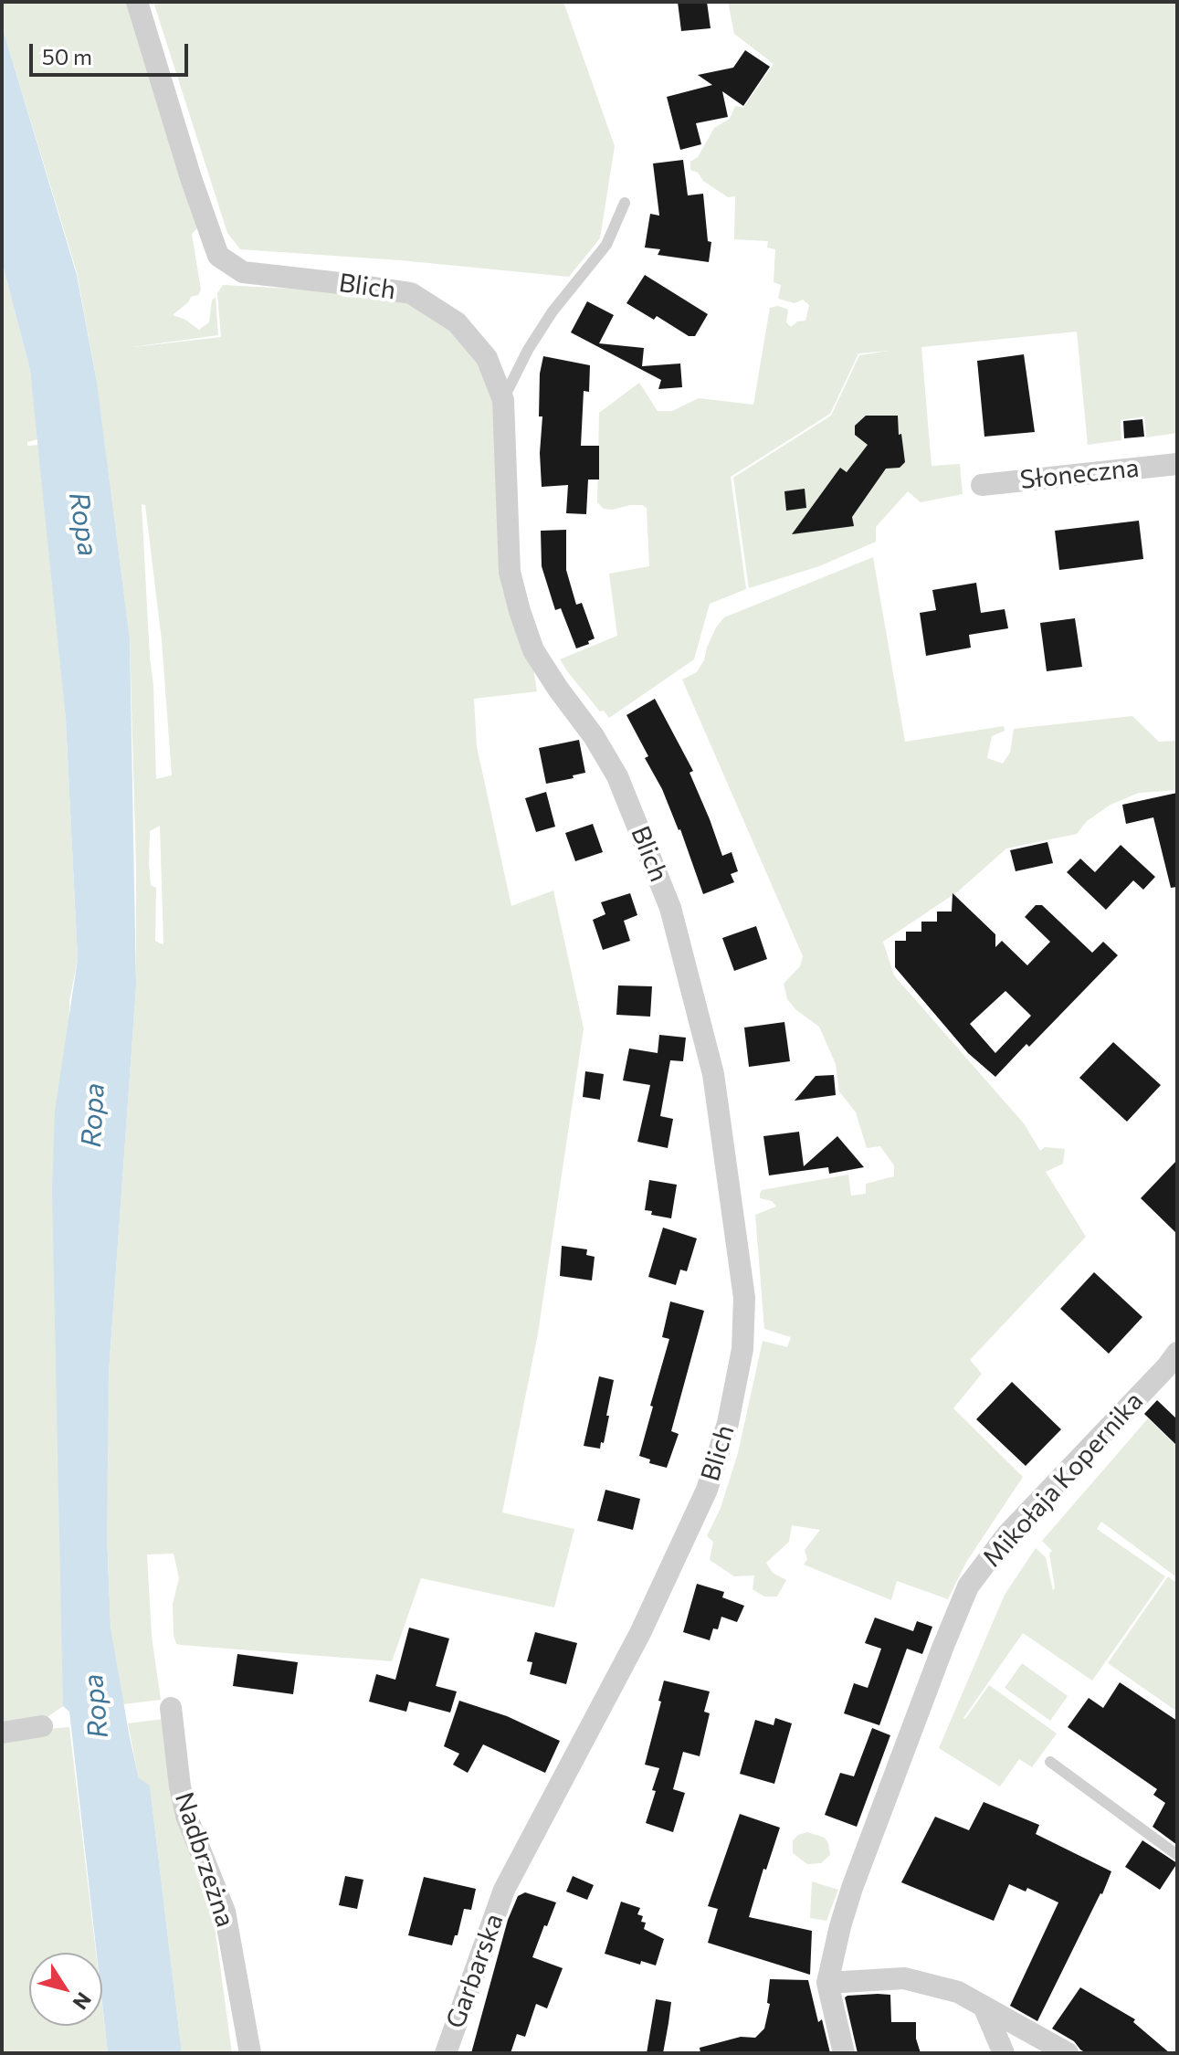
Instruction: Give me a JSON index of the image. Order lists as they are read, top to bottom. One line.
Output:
{"streets":{"street":["Blich","Słoneczna","Mikołaja Kopernika","Nadbrzeżna","Garbarska"]},"crossings":[["Blich","Garbarska"]],"water":["Ropa"],"scale_bar":"50 m","north":"bottom right"}
